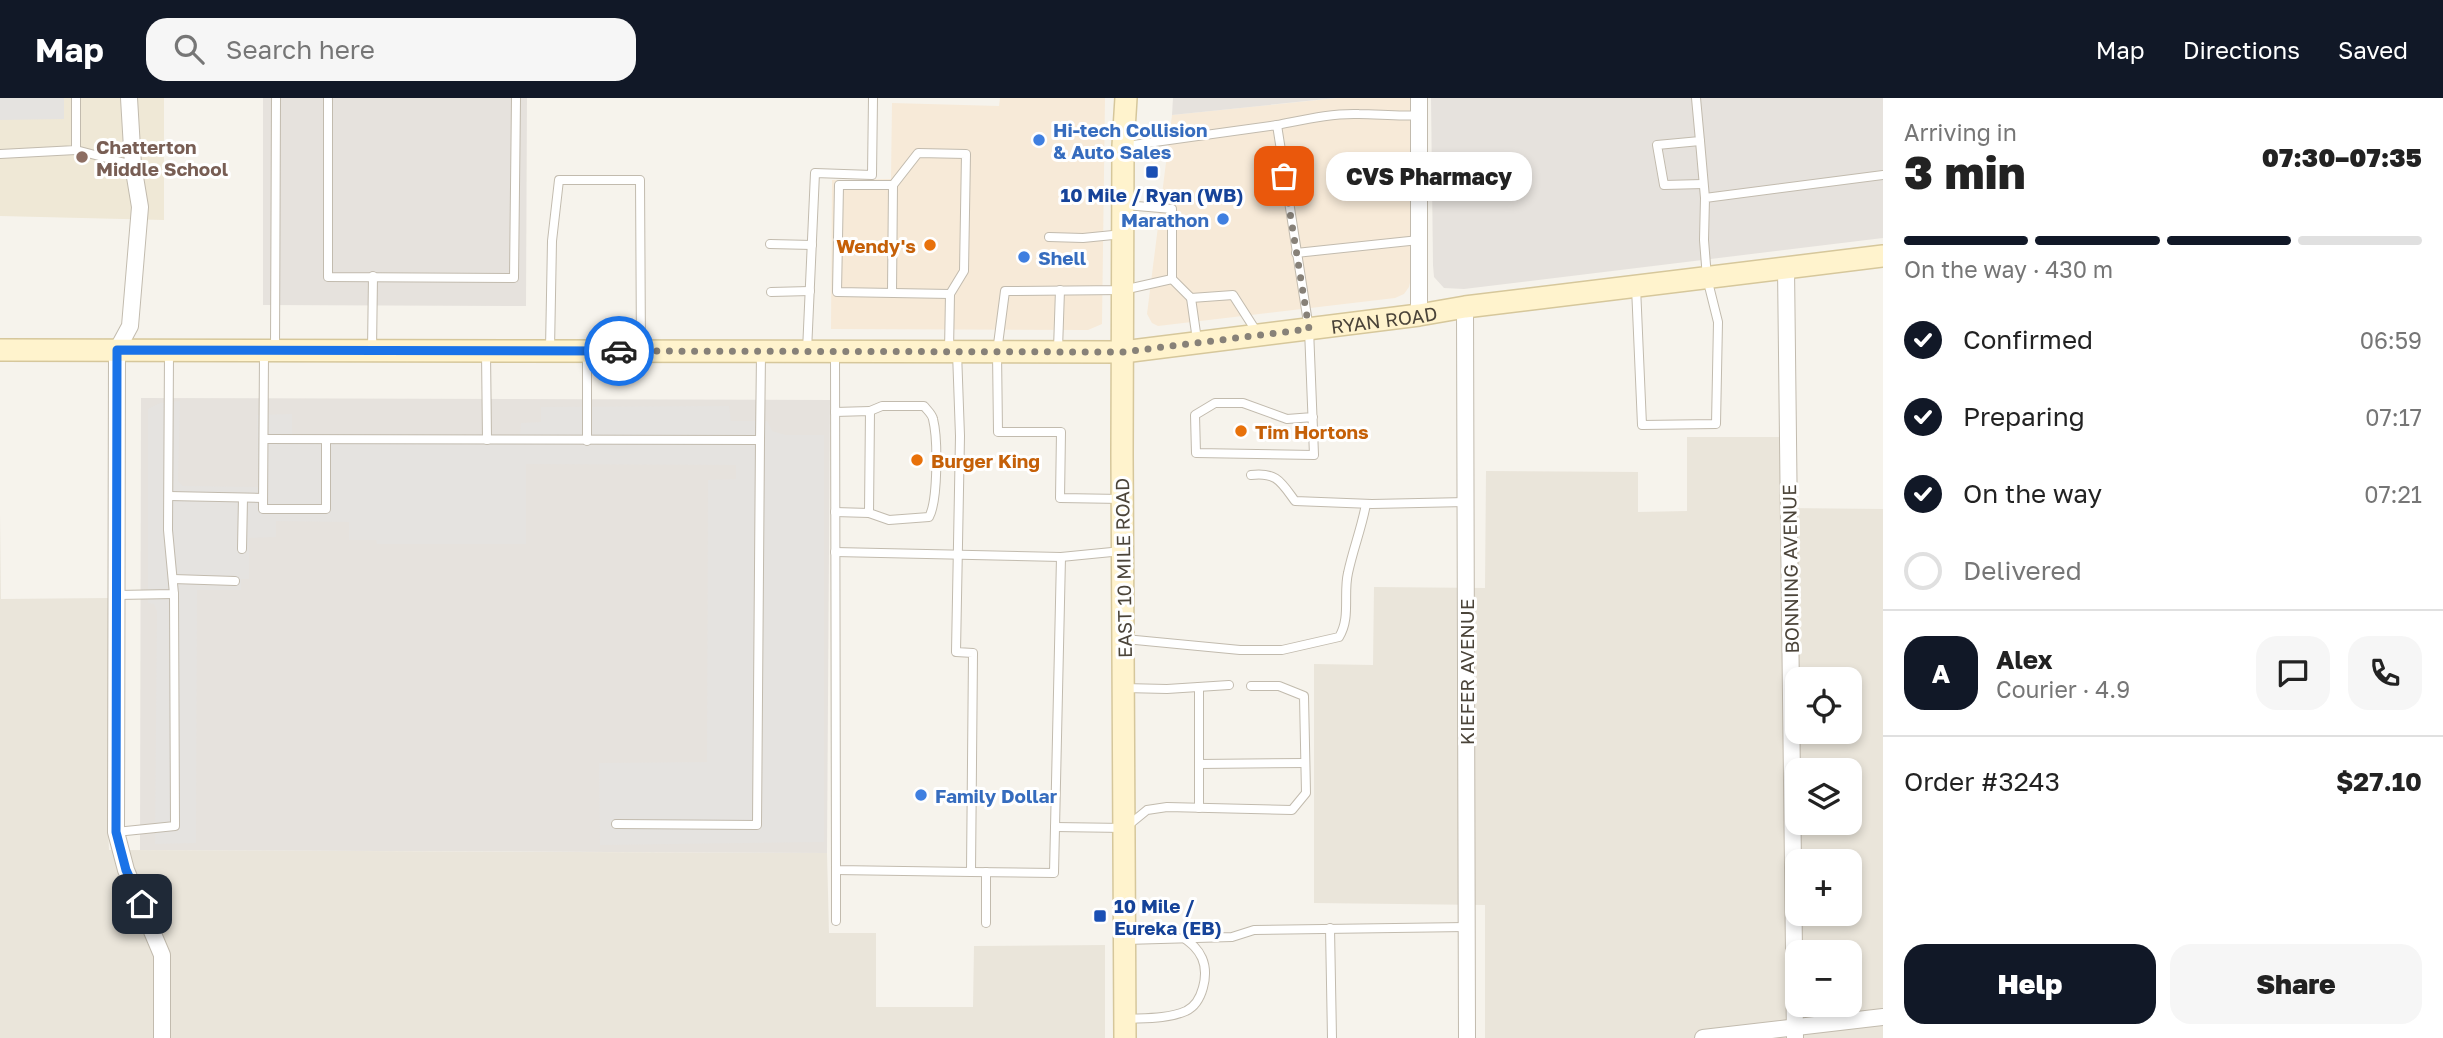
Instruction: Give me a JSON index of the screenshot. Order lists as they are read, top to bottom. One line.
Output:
{"streets":{"main road":["RYAN ROAD","EAST 10 MILE ROAD"],"street":["BONNING AVENUE","KIEFER AVENUE"]},"crossings":[["RYAN ROAD","EAST 10 MILE ROAD"],["RYAN ROAD","BONNING AVENUE"],["RYAN ROAD","KIEFER AVENUE"]],"places":{"other":["Hi-tech Collision & Auto Sales","Chatterton Middle School","CVS Pharmacy","Marathon","Wendy's","Shell","Tim Hortons","Burger King","Family Dollar"],"transit":["10 Mile / Ryan (WB)","10 Mile / Eureka (EB)"]},"page":{"header":"Map","search":"Search here","nav":["Map","Directions","Saved"],"heading":["3 min","Arriving in","07:30–07:35"],"panel":["Alex","Courier · 4.9","Order #3243","$27.10"],"bubble":"CVS Pharmacy","bar":"On the way · 430 m","list":[["Confirmed","06:59"],["Preparing","07:17"],["On the way","07:21"],"Delivered"],"round":"A","map_buttons":["+","−"],"buttons":["Help","Share"]}}
